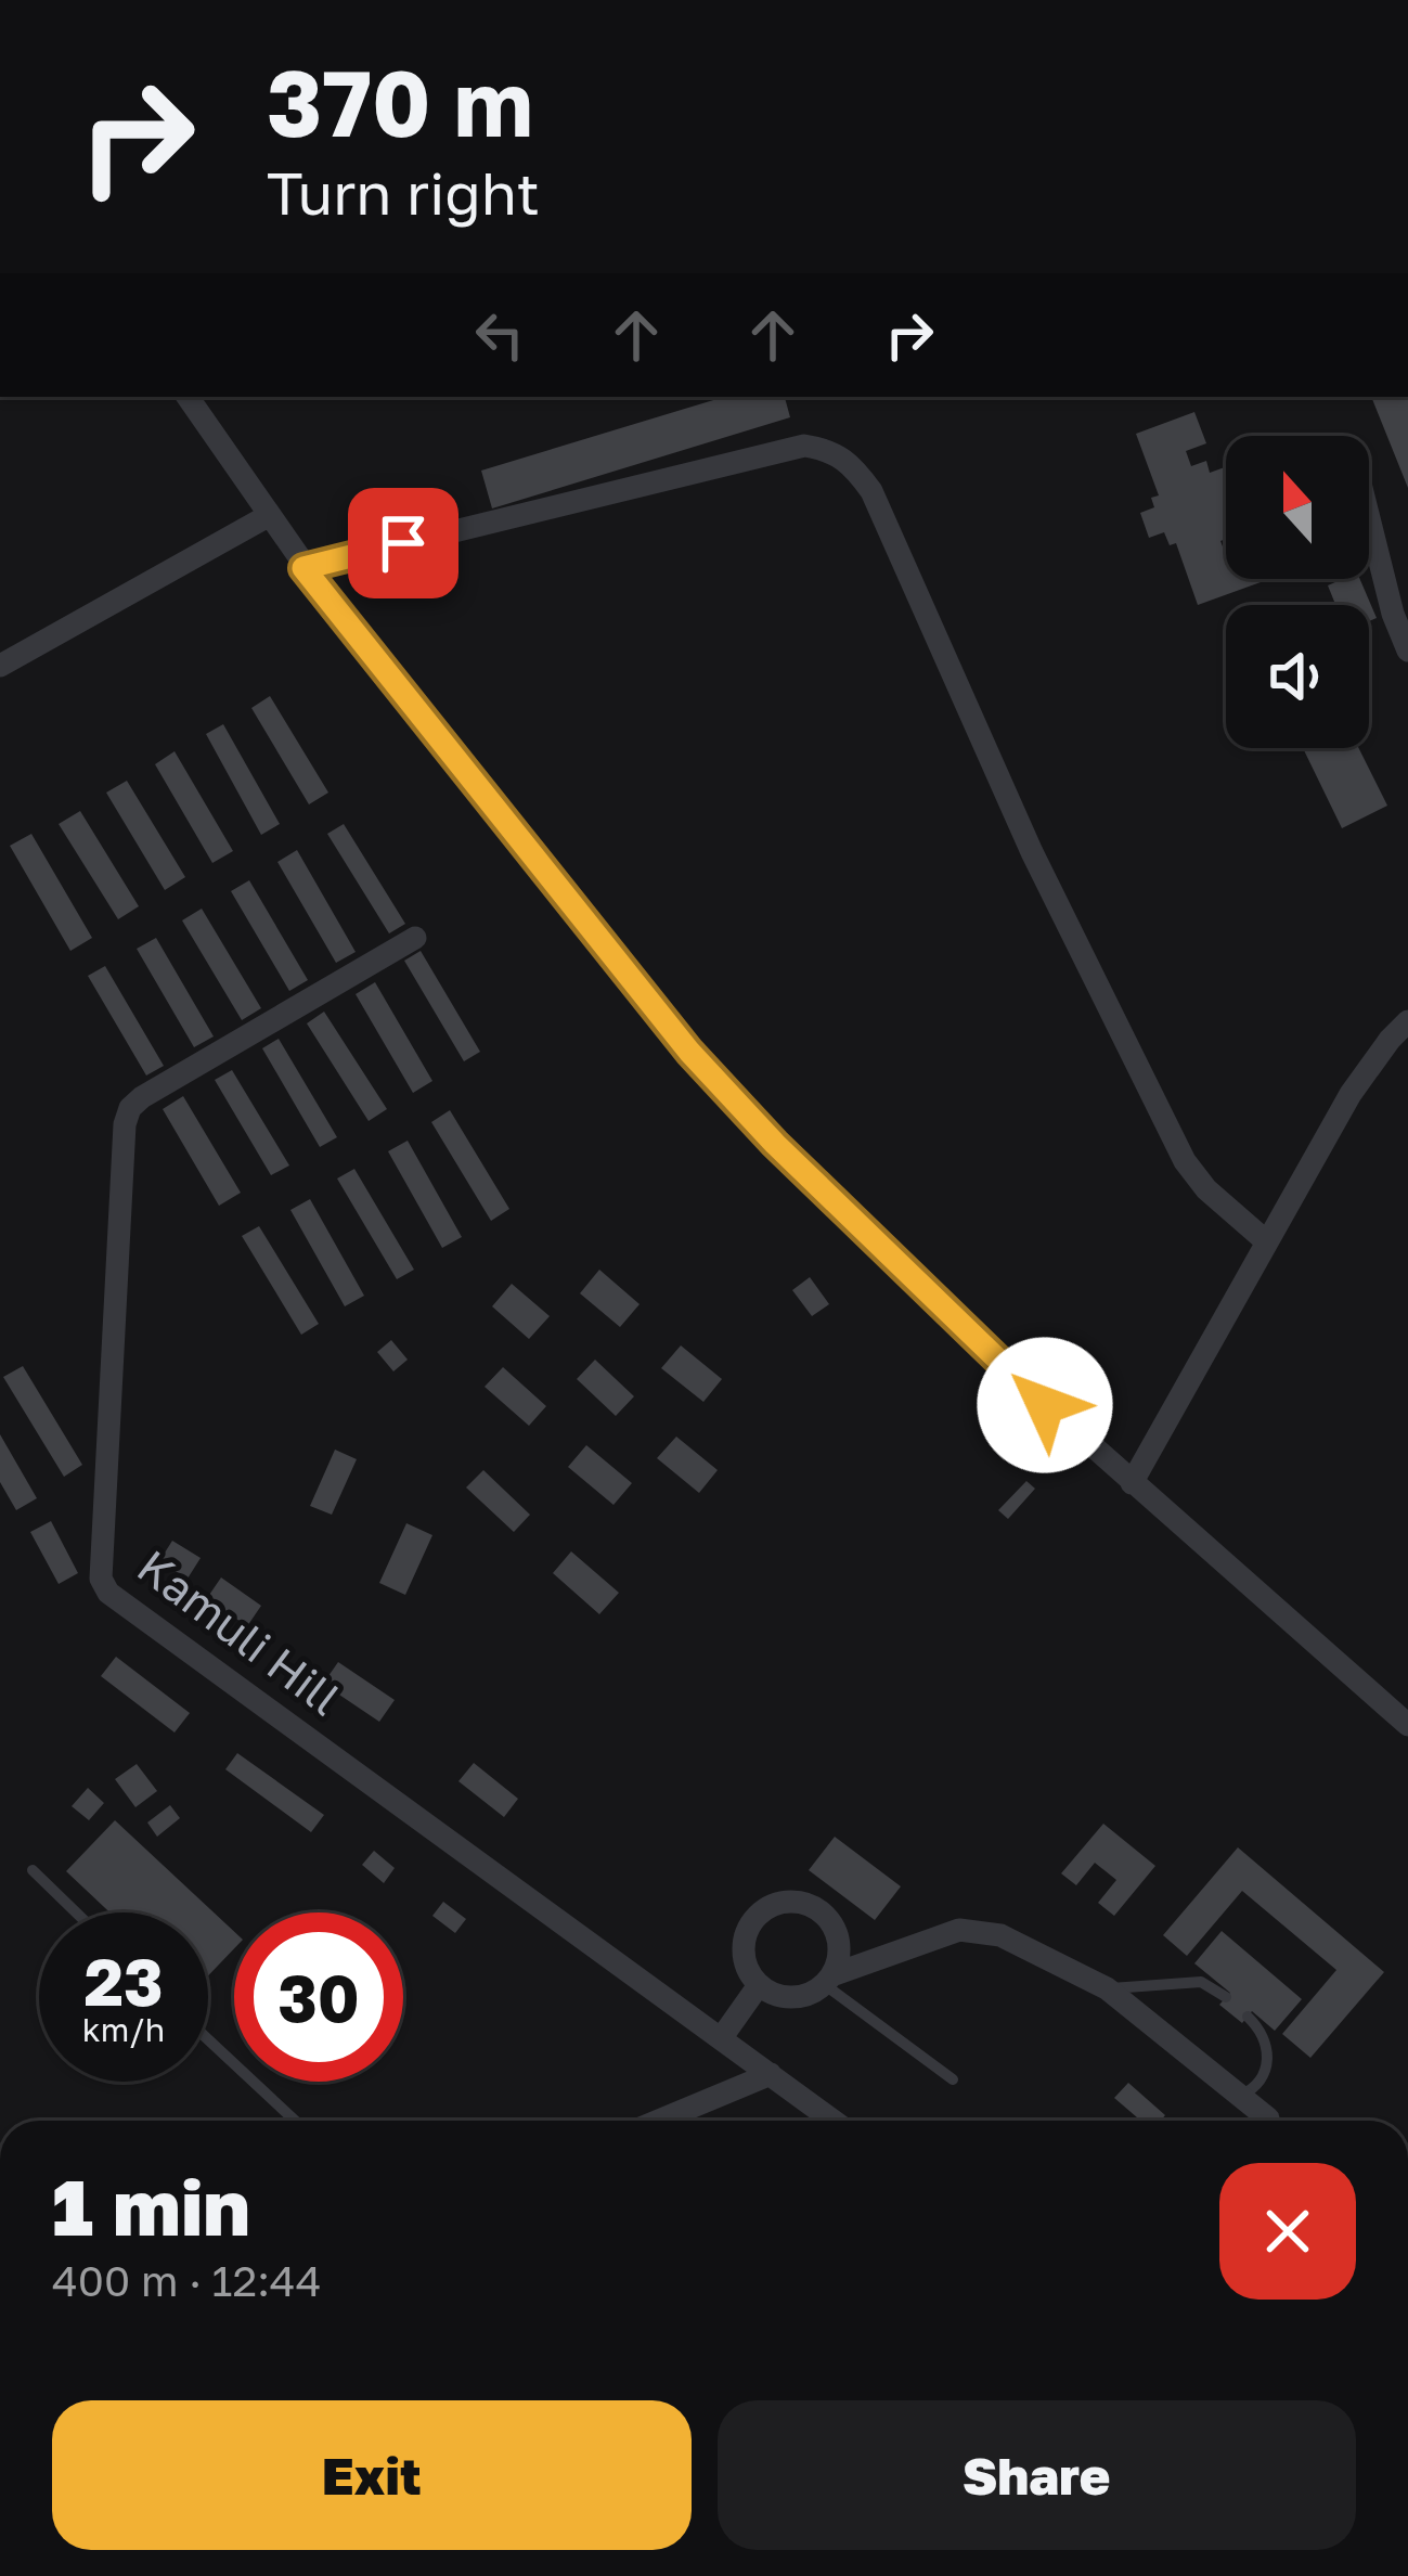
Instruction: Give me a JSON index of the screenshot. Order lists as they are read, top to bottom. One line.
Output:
{"streets":{"street":["Kamuli Hill"]},"north":"top","page":{"turn":["370 m","Turn right"],"speed":"23 km/h","limit":"30","heading":["1 min","400 m · 12:44"],"buttons":["Exit","Share"]}}
